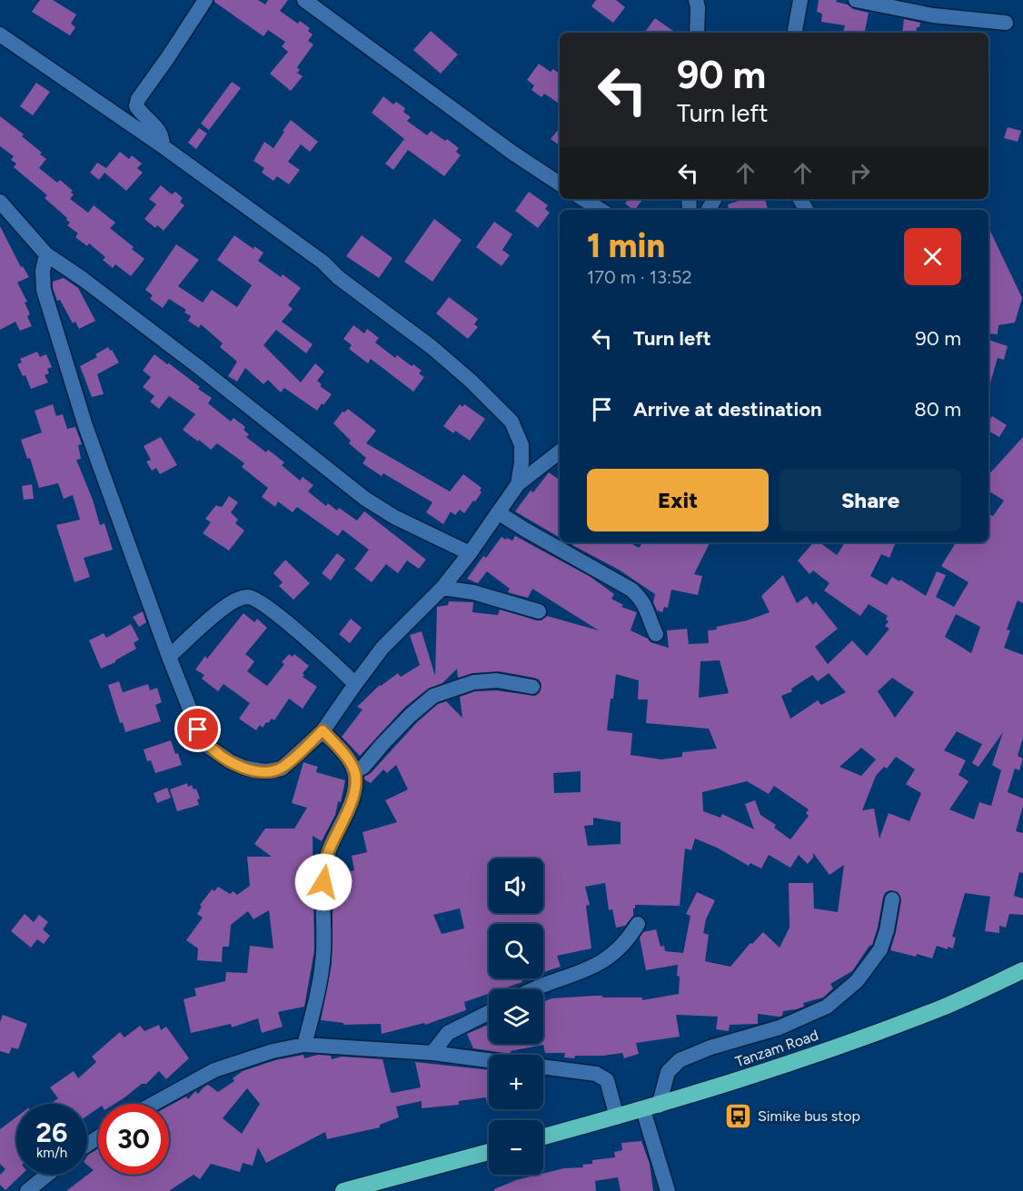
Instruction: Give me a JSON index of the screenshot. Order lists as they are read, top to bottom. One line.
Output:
{"streets":{"highway":["Tanzam Road"]},"places":{"bus stop":["Simike bus stop"]},"page":{"turn":["90 m","Turn left"],"heading":["1 min","170 m · 13:52"],"list":[{"name":"Turn left","value":"90 m"},{"name":"Arrive at destination","value":"80 m"}],"buttons":["Exit","Share"],"map_buttons":["+","−"],"speed":"26 km/h","limit":"30"}}
